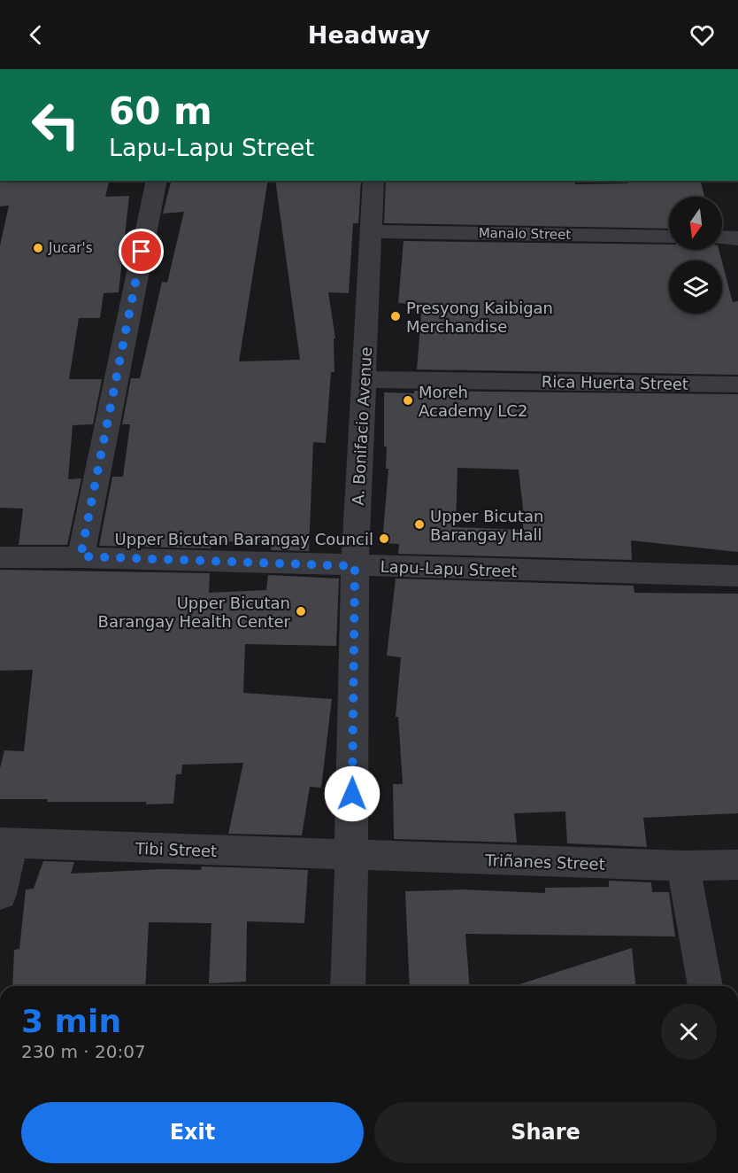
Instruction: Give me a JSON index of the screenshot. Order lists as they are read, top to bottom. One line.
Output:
{"streets":{"street":["Manalo Street","Rica Huerta Street","A. Bonifacio Avenue","Lapu-Lapu Street","Tibi Street","Triñanes Street"]},"crossings":[["Manalo Street","A. Bonifacio Avenue"],["Rica Huerta Street","A. Bonifacio Avenue"],["A. Bonifacio Avenue","Lapu-Lapu Street"],["A. Bonifacio Avenue","Tibi Street"],["A. Bonifacio Avenue","Triñanes Street"],["Tibi Street","Triñanes Street"]],"places":["Jucar's","Presyong Kaibigan Merchandise","Moreh Academy LC2","Upper Bicutan Barangay Hall","Upper Bicutan Barangay Council","Upper Bicutan Barangay Health Center"],"north":"bottom","page":{"header":"Headway","turn":["60 m","Lapu-Lapu Street"],"heading":["3 min","230 m · 20:07"],"buttons":["Exit","Share"]}}
